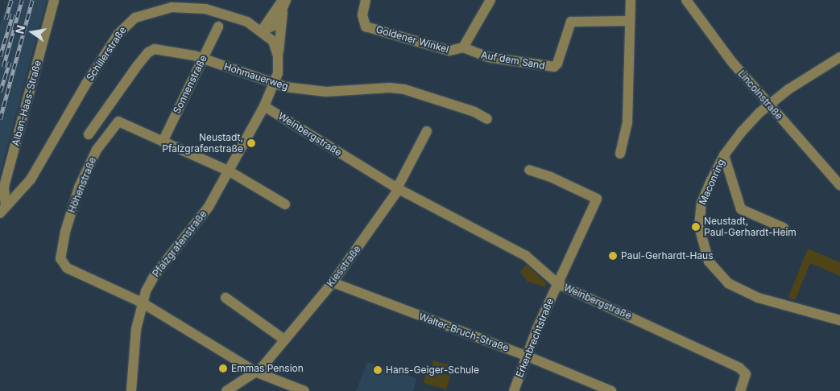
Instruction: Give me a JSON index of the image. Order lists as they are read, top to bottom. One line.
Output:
{"streets":{"street":["Goldener Winkel","Schillerstraße","Auf dem Sand","Hohmauerweg","Sonnenstraße","Lincolnstraße","Alban-Haas-Straße","Weinbergstraße","Maconring","Höhenstraße","Pfalzgrafenstraße","Kiesstraße","Walter-Bruch-Straße","Erkenbrechtstraße"]},"crossings":[["Goldener Winkel","Auf dem Sand"],["Schillerstraße","Alban-Haas-Straße"],["Hohmauerweg","Sonnenstraße"],["Hohmauerweg","Pfalzgrafenstraße"],["Sonnenstraße","Höhenstraße"],["Lincolnstraße","Maconring"],["Weinbergstraße","Pfalzgrafenstraße"],["Weinbergstraße","Kiesstraße"],["Weinbergstraße","Erkenbrechtstraße"],["Höhenstraße","Pfalzgrafenstraße"],["Kiesstraße","Walter-Bruch-Straße"],["Walter-Bruch-Straße","Erkenbrechtstraße"]],"places":["Neustadt, Pfalzgrafenstraße","Neustadt, Paul-Gerhardt-Heim","Paul-Gerhardt-Haus","Emmas Pension","Hans-Geiger-Schule"],"north":"left"}
